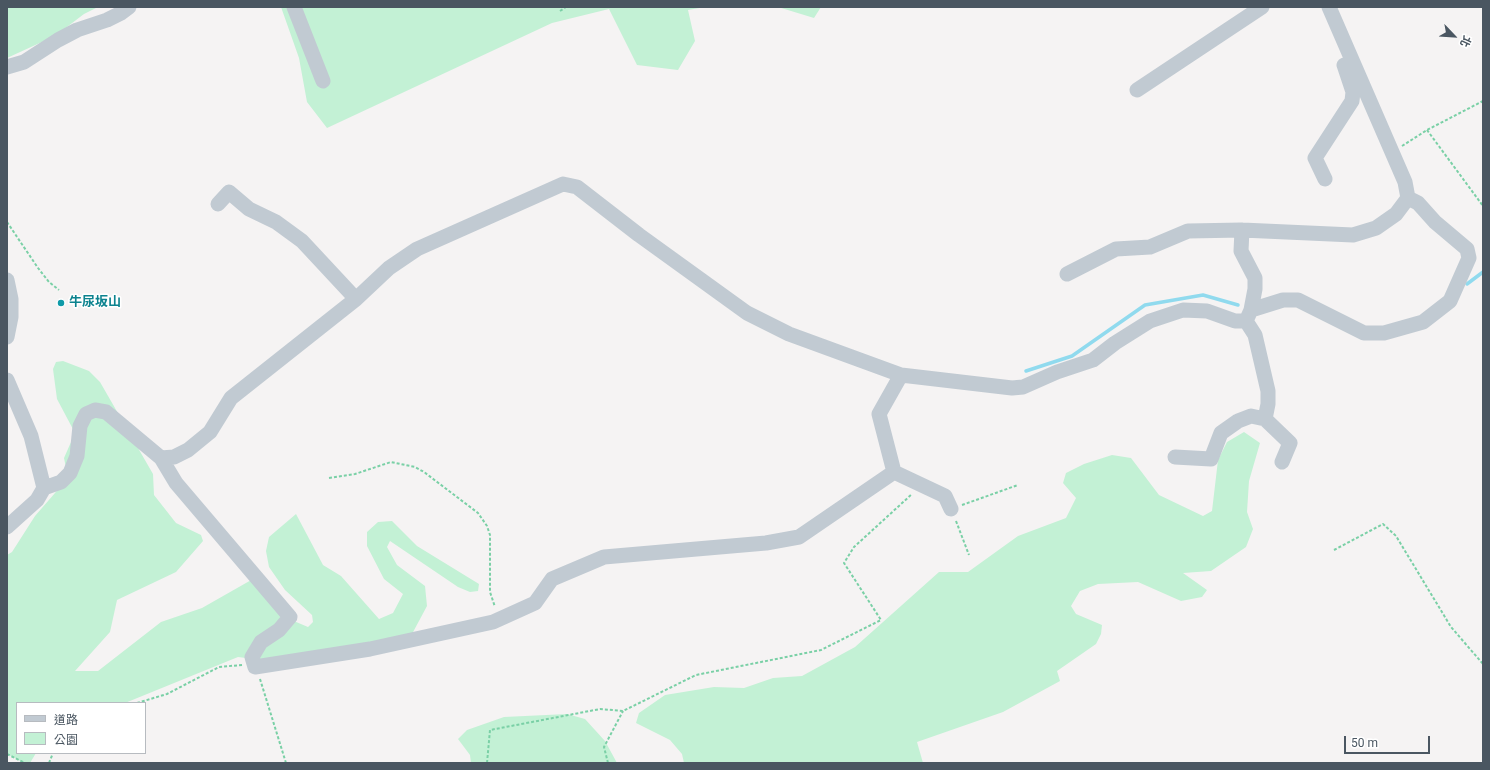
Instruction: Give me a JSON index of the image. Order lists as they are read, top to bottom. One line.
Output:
{"places":["牛尿坂山"],"legend":["道路","公園"],"scale_bar":"50 m","north":"bottom right"}
